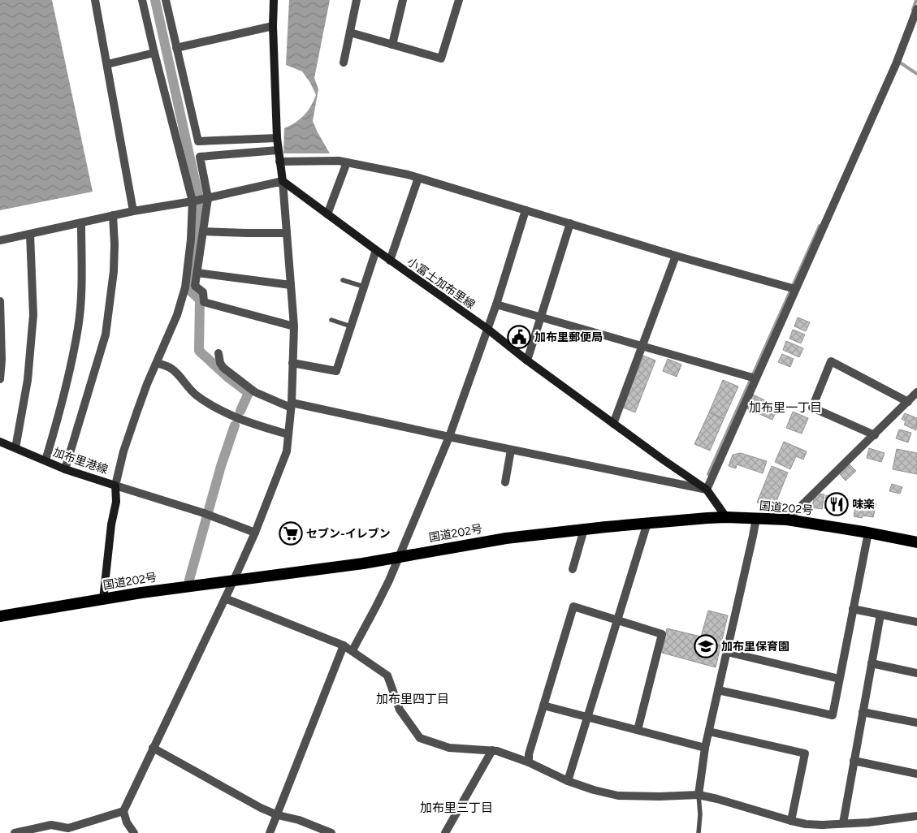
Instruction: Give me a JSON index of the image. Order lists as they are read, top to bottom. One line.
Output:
{"streets":{"highway":["国道202号"],"main road":["小富士加布里線","加布里港線"]},"crossings":[["小富士加布里線","国道202号"],["加布里港線","国道202号"]],"districts":["加布里一丁目","加布里四丁目","加布里三丁目"],"places":{"public building":["加布里郵便局"],"restaurant":["味楽"],"supermarket":["セブン-イレブン"],"school or university":["加布里保育園"]}}
